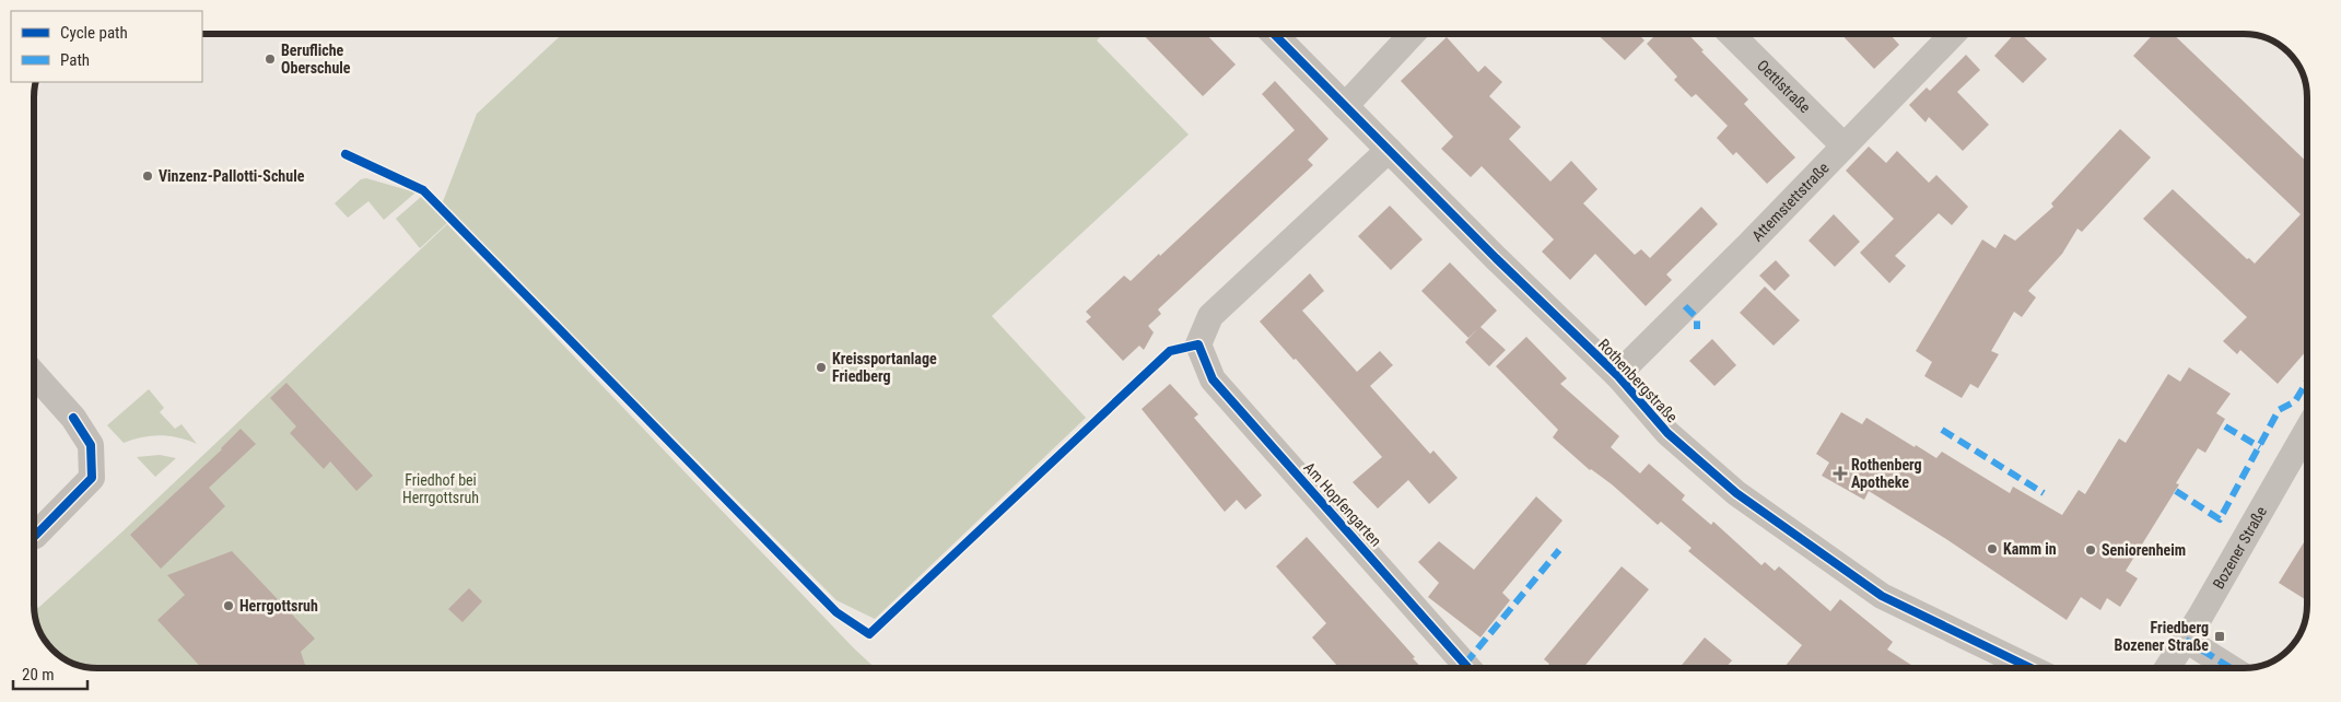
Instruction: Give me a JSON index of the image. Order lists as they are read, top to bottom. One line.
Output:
{"streets":{"street":["Oettlstraße","Attemstettstraße","Rothenbergstraße","Am Hopfengarten","Bozener Straße"]},"crossings":[["Oettlstraße","Attemstettstraße"],["Attemstettstraße","Rothenbergstraße"],["Rothenbergstraße","Am Hopfengarten"]],"parks":["Friedhof bei Herrgottsruh"],"places":{"other":["Berufliche Oberschule","Vinzenz-Pallotti-Schule","Kreissportanlage Friedberg","Kamm in","Seniorenheim","Herrgottsruh"],"health":["Rothenberg Apotheke"],"transit":["Friedberg Bozener Straße"]},"legend":["Cycle path","Path"],"scale_bar":"20 m"}
